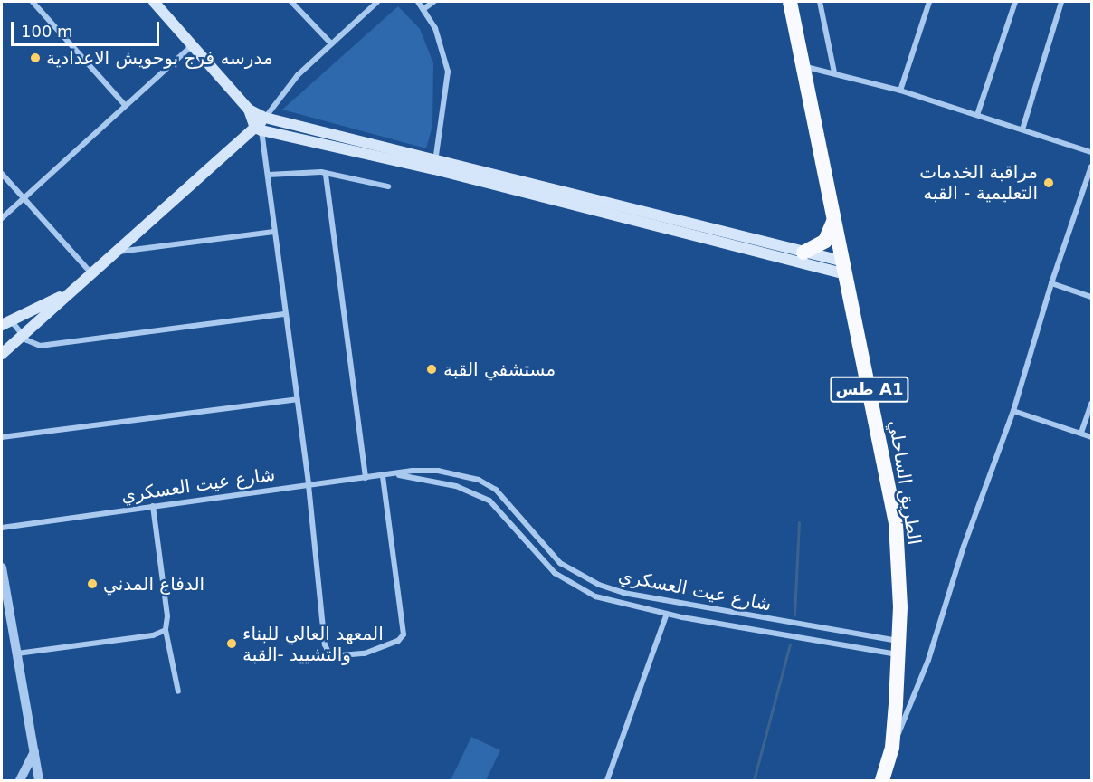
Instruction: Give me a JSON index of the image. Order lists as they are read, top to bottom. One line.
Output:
{"streets":{"highway":["طس A1","الطريق الساحلي"],"street":["شارع عيت العسكري"]},"crossings":[["الطريق الساحلي","شارع عيت العسكري"]],"places":["مدرسه فرج بوحويش الاعدادية","مراقبة الخدمات التعليمية - القبه","مستشفي القبة","الدفاع المدني","المعهد العالي للبناء والتشييد -القبة"],"scale_bar":"100 m"}
